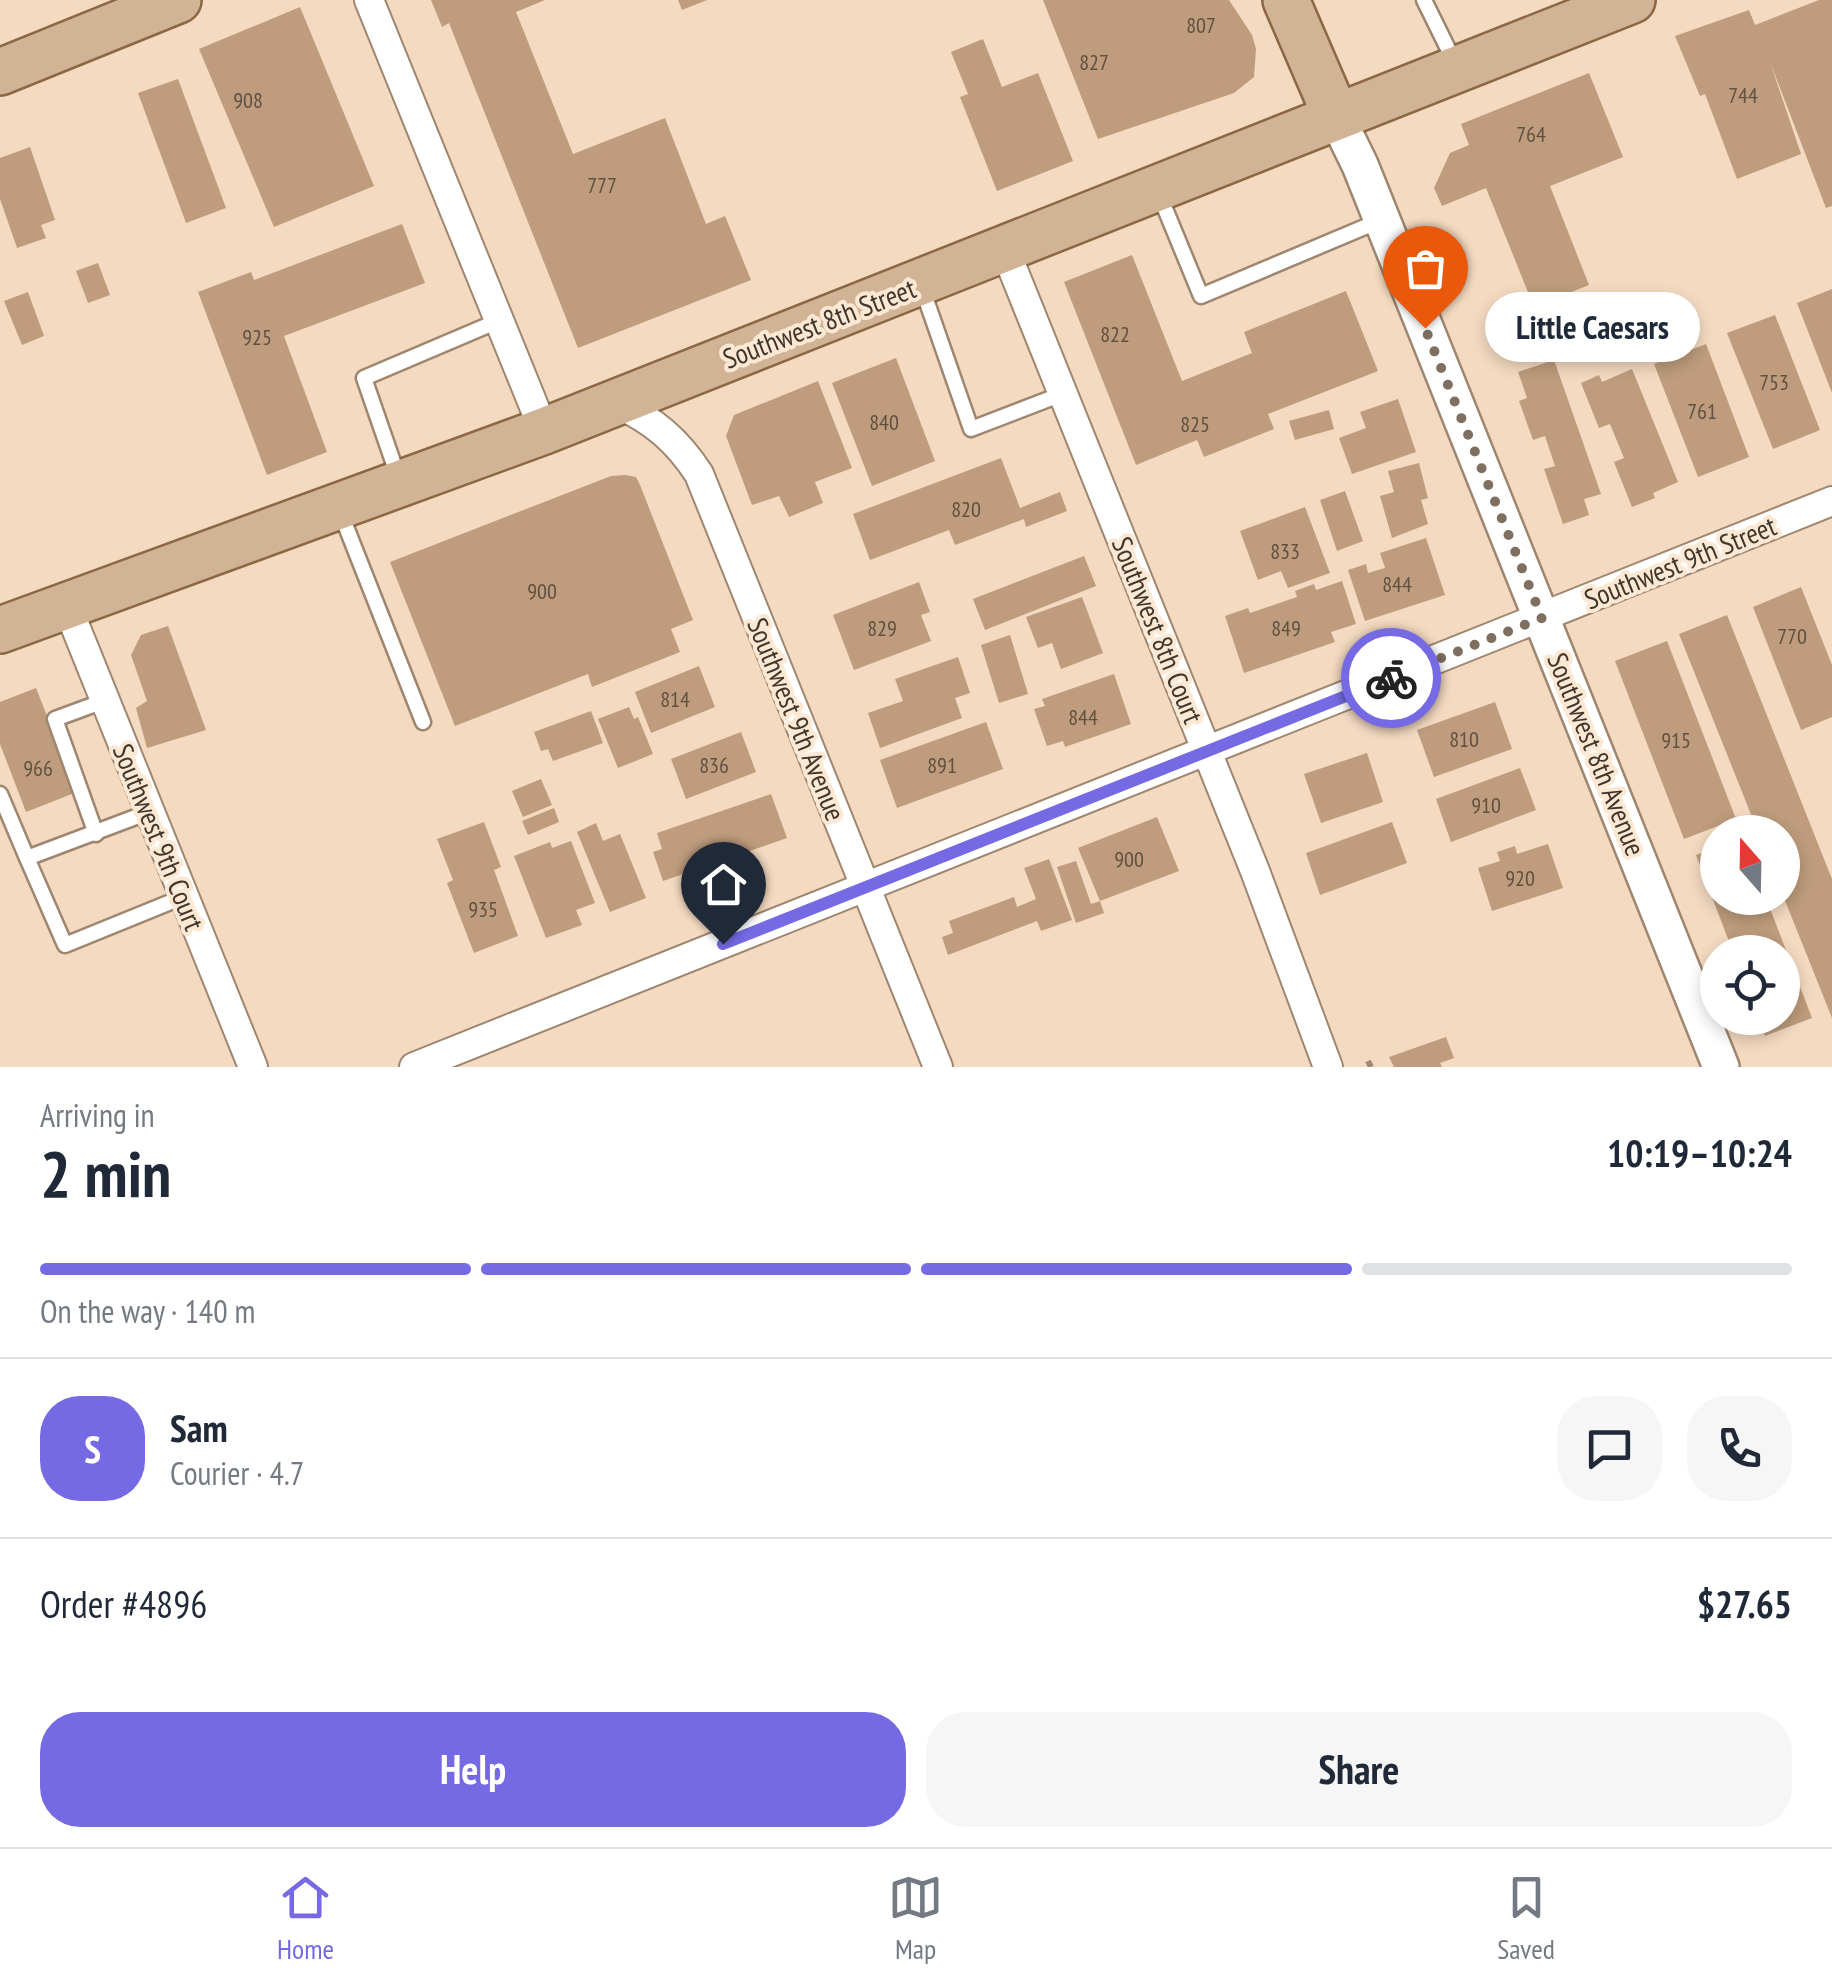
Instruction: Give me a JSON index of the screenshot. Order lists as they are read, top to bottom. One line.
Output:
{"streets":{"main road":["Southwest 8th Street","Southwest 8th Avenue"],"street":["Southwest 9th Street","Southwest 8th Court","Southwest 9th Avenue","Southwest 9th Court"]},"crossings":[["Southwest 8th Street","Southwest 8th Court"],["Southwest 8th Street","Southwest 9th Avenue"],["Southwest 8th Street","Southwest 8th Avenue"],["Southwest 8th Street","Southwest 9th Court"],["Southwest 9th Street","Southwest 8th Court"],["Southwest 9th Street","Southwest 9th Avenue"],["Southwest 9th Street","Southwest 8th Avenue"]],"places":["Little Caesars"],"house_numbers":["807","827","744","908","764","777","822","925","753","761","840","825","820","833","844","900","829","849","770","814","844","810","915","836","891","966","910","900","920","935"],"north":"top","page":{"bubble":"Little Caesars","heading":["2 min","Arriving in","10:19–10:24"],"panel":["Sam","Courier · 4.7","Order #4896","$27.65"],"bar":"On the way · 140 m","round":"S","buttons":["Help","Share"],"tabs":["Home","Map","Saved"]}}
